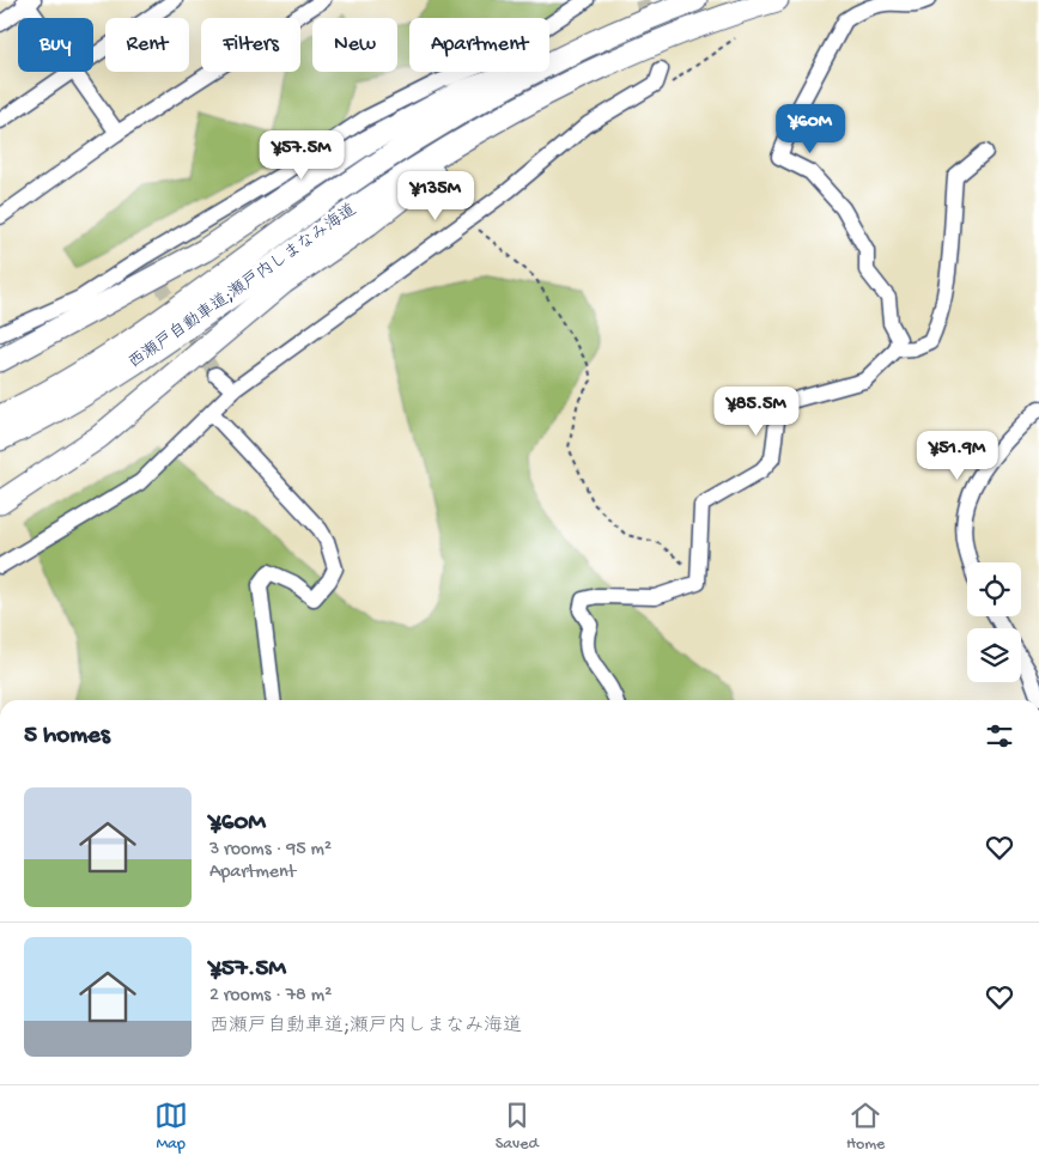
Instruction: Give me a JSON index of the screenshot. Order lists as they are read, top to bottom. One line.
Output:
{"streets":{"highway":["西瀬戸自動車道;瀬戸内しまなみ海道"]},"page":{"chip":["Buy","Rent","Filters","New","Apartment"],"price":["¥60M","¥57.5M","¥135M","¥85.5M","¥51.9M"],"heading":"5 homes","list":[{"name":"¥60M","note":"3 rooms · 95 m² · Apartment"},{"name":"¥57.5M","note":"2 rooms · 78 m² · 西瀬戸自動車道;瀬戸内しまなみ海道"}],"tabs":["Map","Saved","Home"]}}
